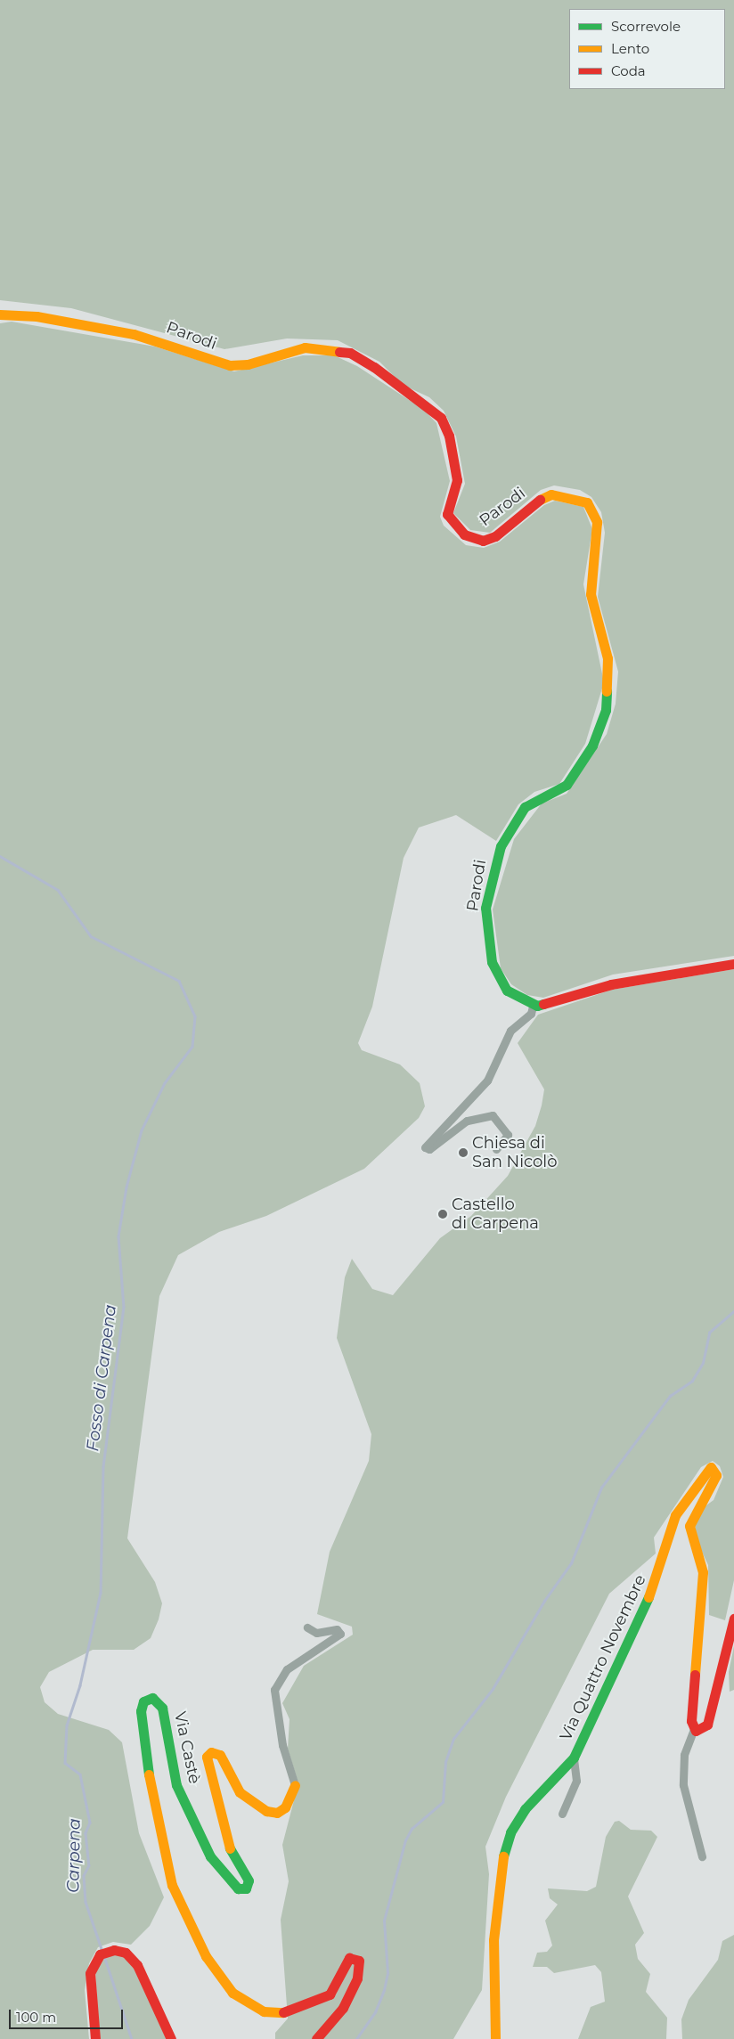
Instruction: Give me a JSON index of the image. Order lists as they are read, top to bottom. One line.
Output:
{"streets":{"street":["Parodi","Via Quattro Novembre","Via Castè"]},"water":["Fosso di Carpena","Carpena"],"places":["Chiesa di San Nicolò","Castello di Carpena"],"legend":["Scorrevole","Lento","Coda"],"scale_bar":"100 m"}
